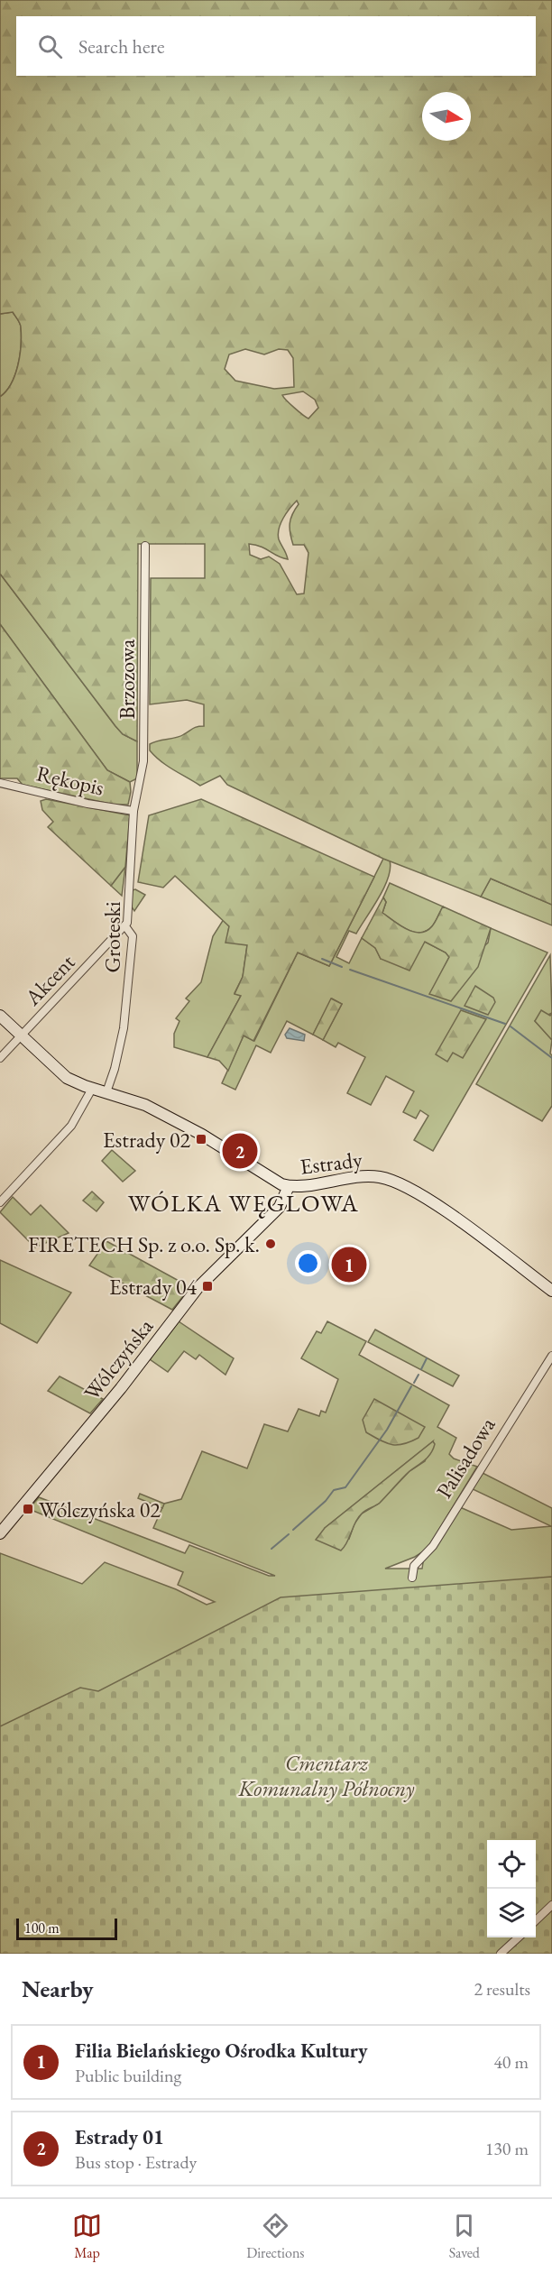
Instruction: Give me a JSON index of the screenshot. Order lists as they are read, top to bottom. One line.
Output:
{"streets":{"main road":["Estrady","Wólczyńska"],"street":["Brzozowa","Rękopis","Groteski","Akcent","Palisadowa"]},"crossings":[["Brzozowa","Rękopis"],["Brzozowa","Groteski"],["Rękopis","Groteski"],["Groteski","Akcent"],["Groteski","Estrady"],["Akcent","Estrady"],["Estrady","Wólczyńska"]],"districts":["WÓLKA WĘGLOWA"],"parks":["Cmentarz Komunalny Północny"],"places":{"transit":["Estrady 02","Estrady 04","Wólczyńska 02"],"other":["FIRETECH Sp. z o.o. Sp. k."]},"scale_bar":"100 m","north":"right","page":{"search":"Search here","pins":["2","1"],"scale":"100 m","heading":["Nearby","2 results"],"list":[{"mark":"1","name":"Filia Bielańskiego Ośrodka Kultury","note":"Public building","value":"40 m"},{"mark":"2","name":"Estrady 01","note":"Bus stop · Estrady","value":"130 m"}],"nav":["Map","Directions","Saved"]}}
